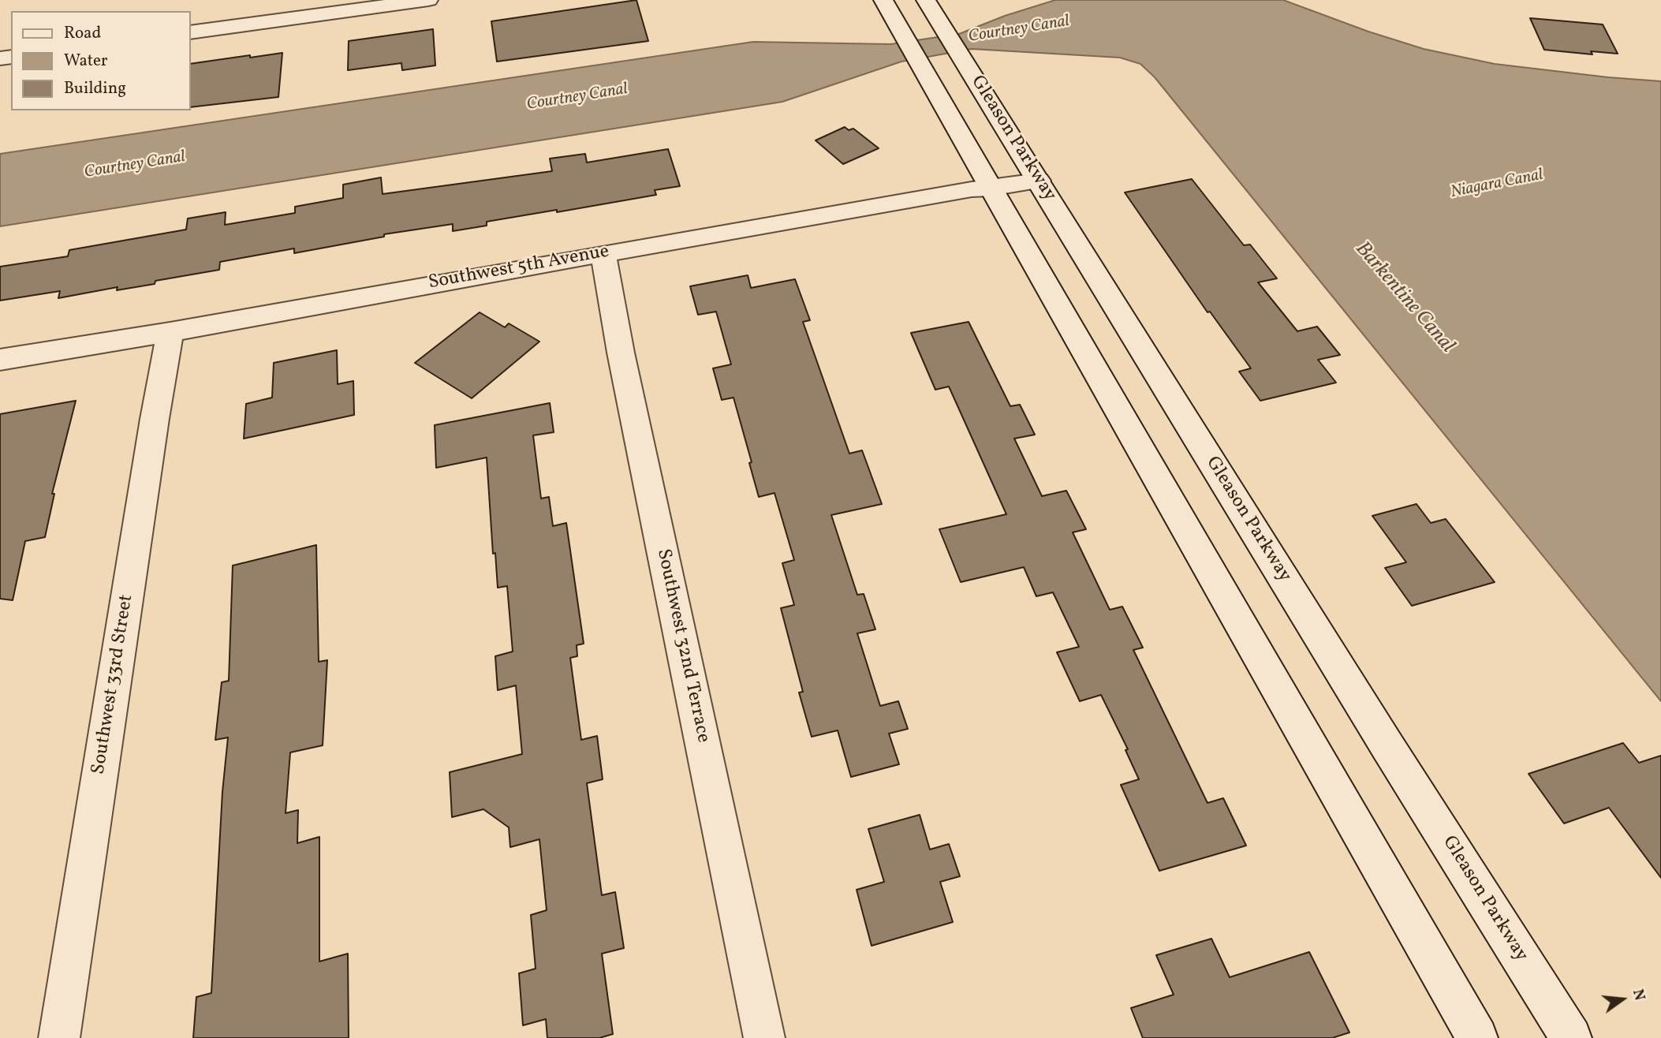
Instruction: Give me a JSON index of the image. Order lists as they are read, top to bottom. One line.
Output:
{"streets":{"street":["Gleason Parkway","Southwest 5th Avenue","Southwest 32nd Terrace","Southwest 33rd Street"]},"crossings":[["Gleason Parkway","Southwest 5th Avenue"],["Southwest 5th Avenue","Southwest 32nd Terrace"],["Southwest 5th Avenue","Southwest 33rd Street"]],"water":["Courtney Canal","Niagara Canal","Barkentine Canal"],"legend":["Road","Water","Building"],"north":"right"}
